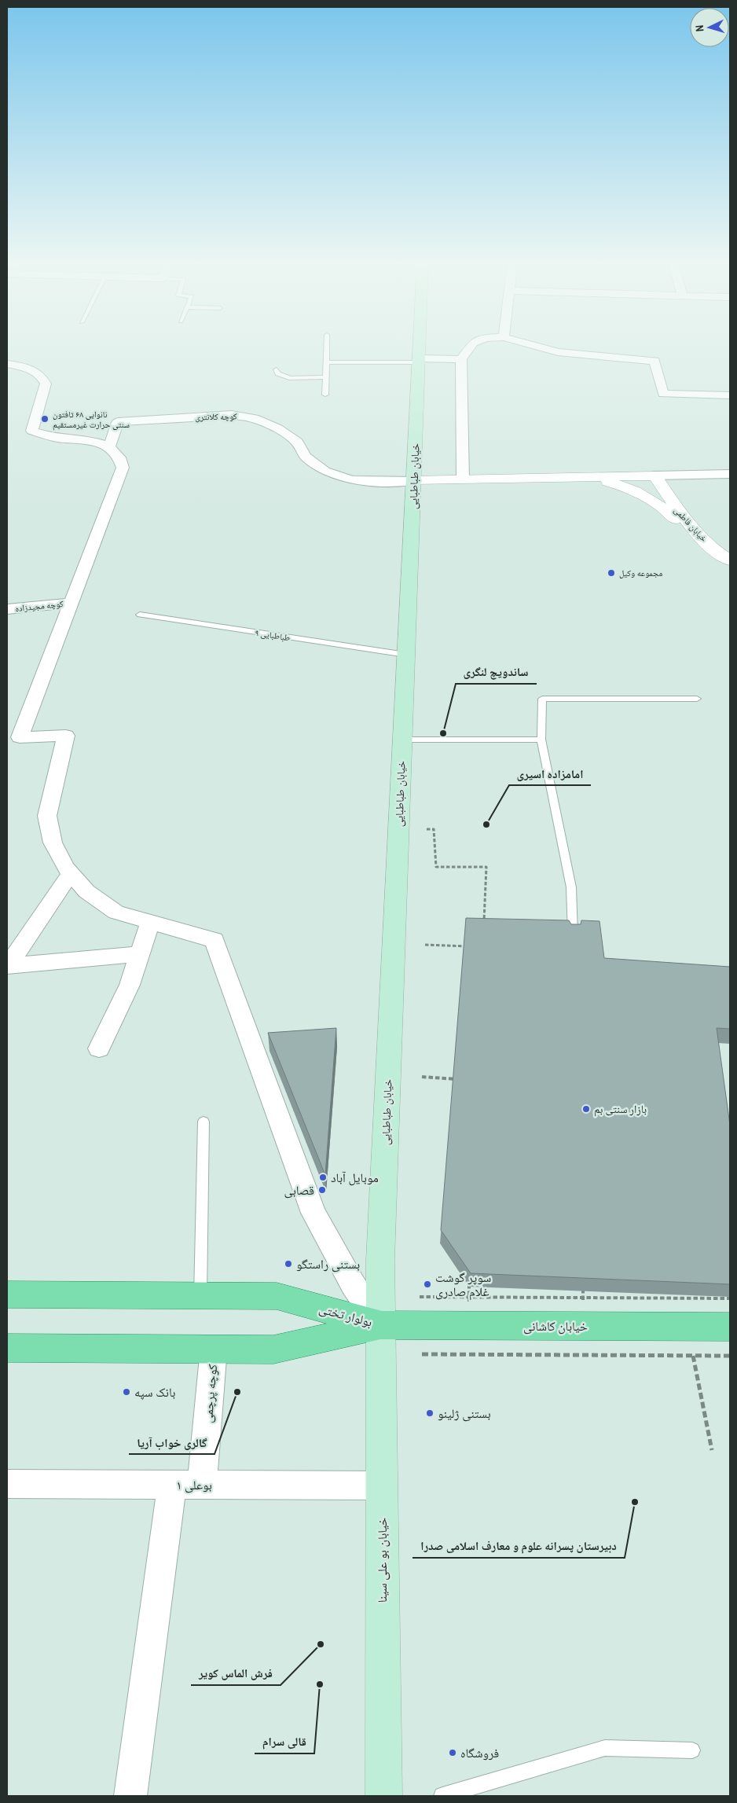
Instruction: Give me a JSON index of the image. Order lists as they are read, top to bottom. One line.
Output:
{"streets":{"main road":["خیابان طباطبایی","بولوار تختی","خیابان کاشانی","خیابان بو علی سینا"],"street":["کوچه کلانتری","خیابان فاطمی","کوچه مجیدزاده","کوچه پرچمی","بوعلی ۱"],"lane":["طباطبایی ۹"]},"crossings":[["کوچه کلانتری","خیابان طباطبایی"],["کوچه کلانتری","خیابان فاطمی"],["خیابان طباطبایی","خیابان فاطمی"],["خیابان طباطبایی","طباطبایی ۹"],["خیابان طباطبایی","بولوار تختی"],["خیابان طباطبایی","خیابان کاشانی"],["خیابان طباطبایی","خیابان بو علی سینا"],["بولوار تختی","خیابان کاشانی"],["بولوار تختی","کوچه پرچمی"],["بولوار تختی","خیابان بو علی سینا"],["خیابان کاشانی","خیابان بو علی سینا"],["کوچه پرچمی","بوعلی ۱"],["بوعلی ۱","خیابان بو علی سینا"]],"places":["نانوایی ۶۸ تافتون سنتی حرارت غیرمستقیم","مجموعه وکیل","ساندویچ لنگری","امامزاده اسیری","بازار سنتی بم","موبایل آباد","قصابی","بستنی راستگو","سوپر گوشت غلام صادری","بانک سپه","گالری خواب آریا","بستنی ژلینو","دبیرستان پسرانه علوم و معارف اسلامی صدرا","فرش الماس کویر","قالی سرام","فروشگاه"],"north":"left"}
